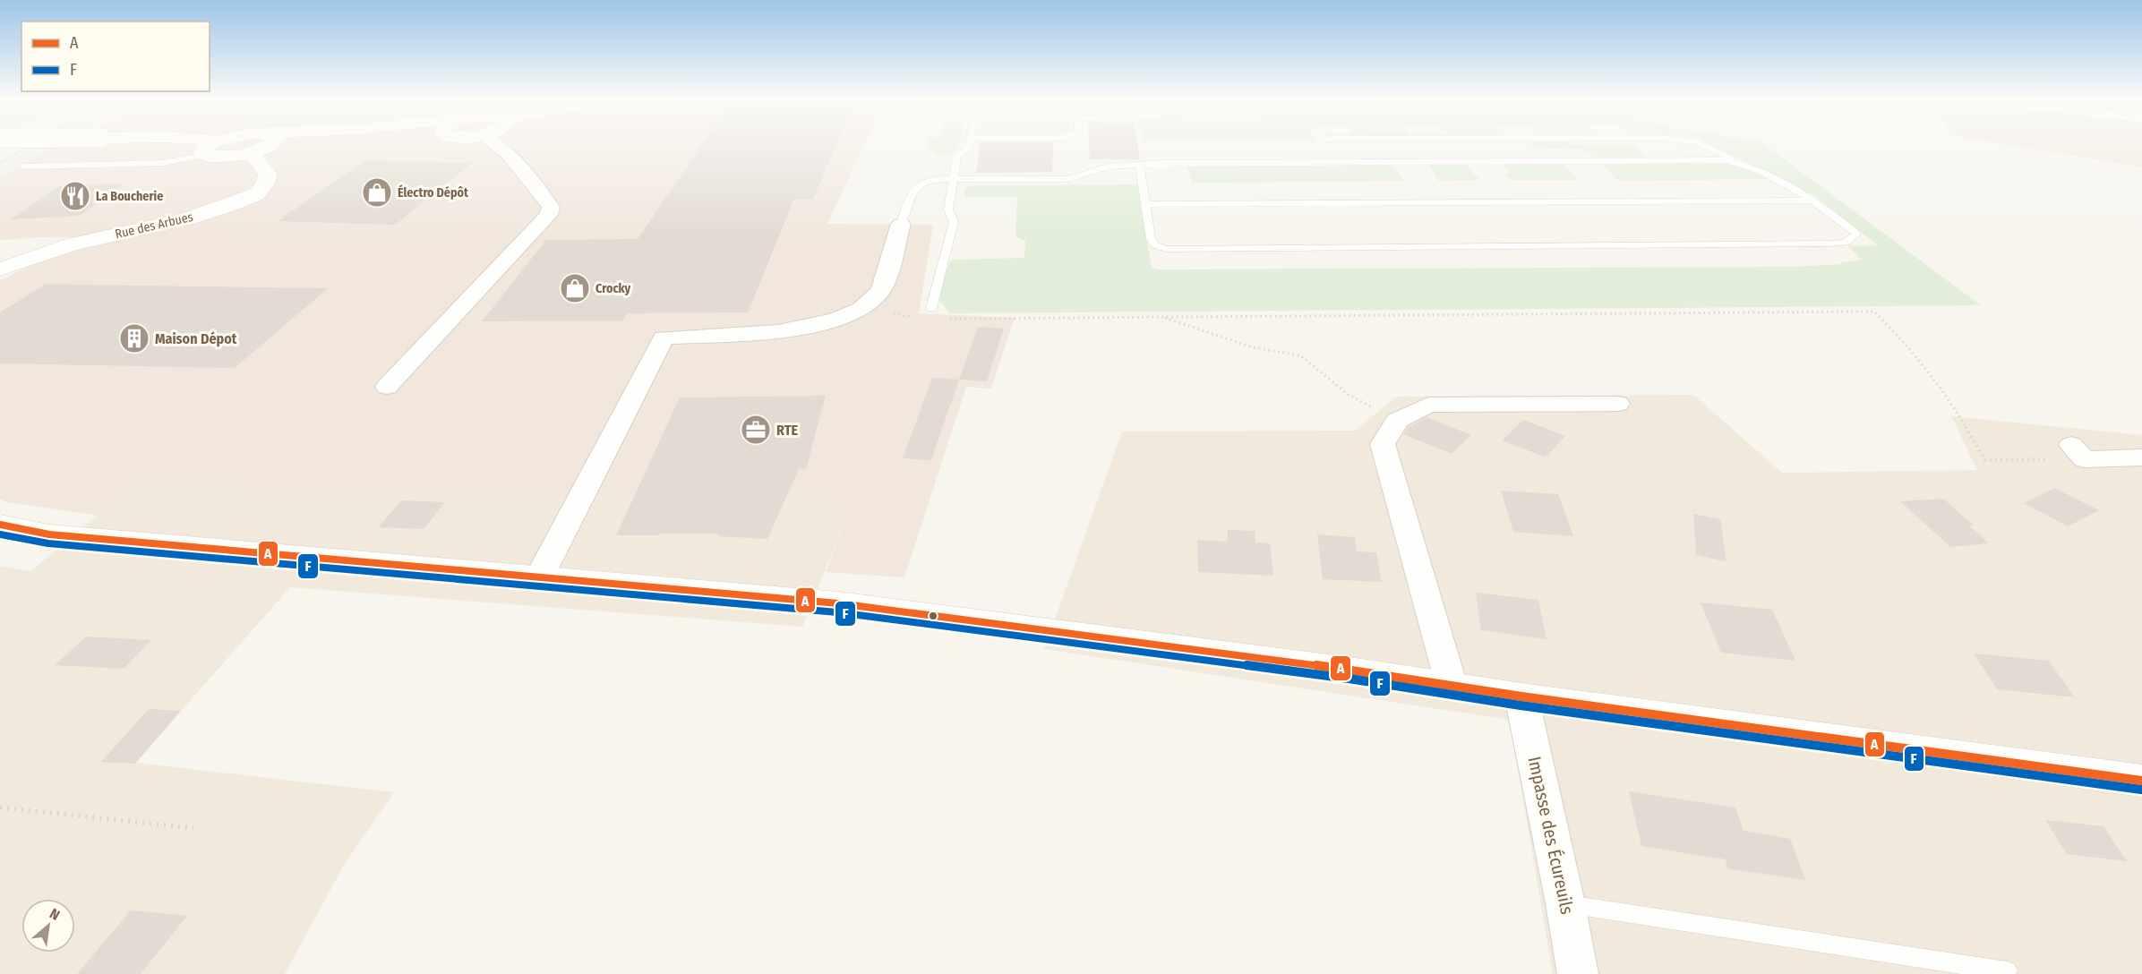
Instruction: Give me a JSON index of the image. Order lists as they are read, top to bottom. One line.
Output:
{"streets":{"main road":["Rue des Arbues"],"street":["Impasse des Écureuils"]},"places":{"shop":["Électro Dépôt","Crocky"],"restaurant":["La Boucherie"],"building":["Maison Dépot"],"office":["RTE"]},"lines":["transit line A","transit line F"],"legend":["A","F"],"north":"top right"}
